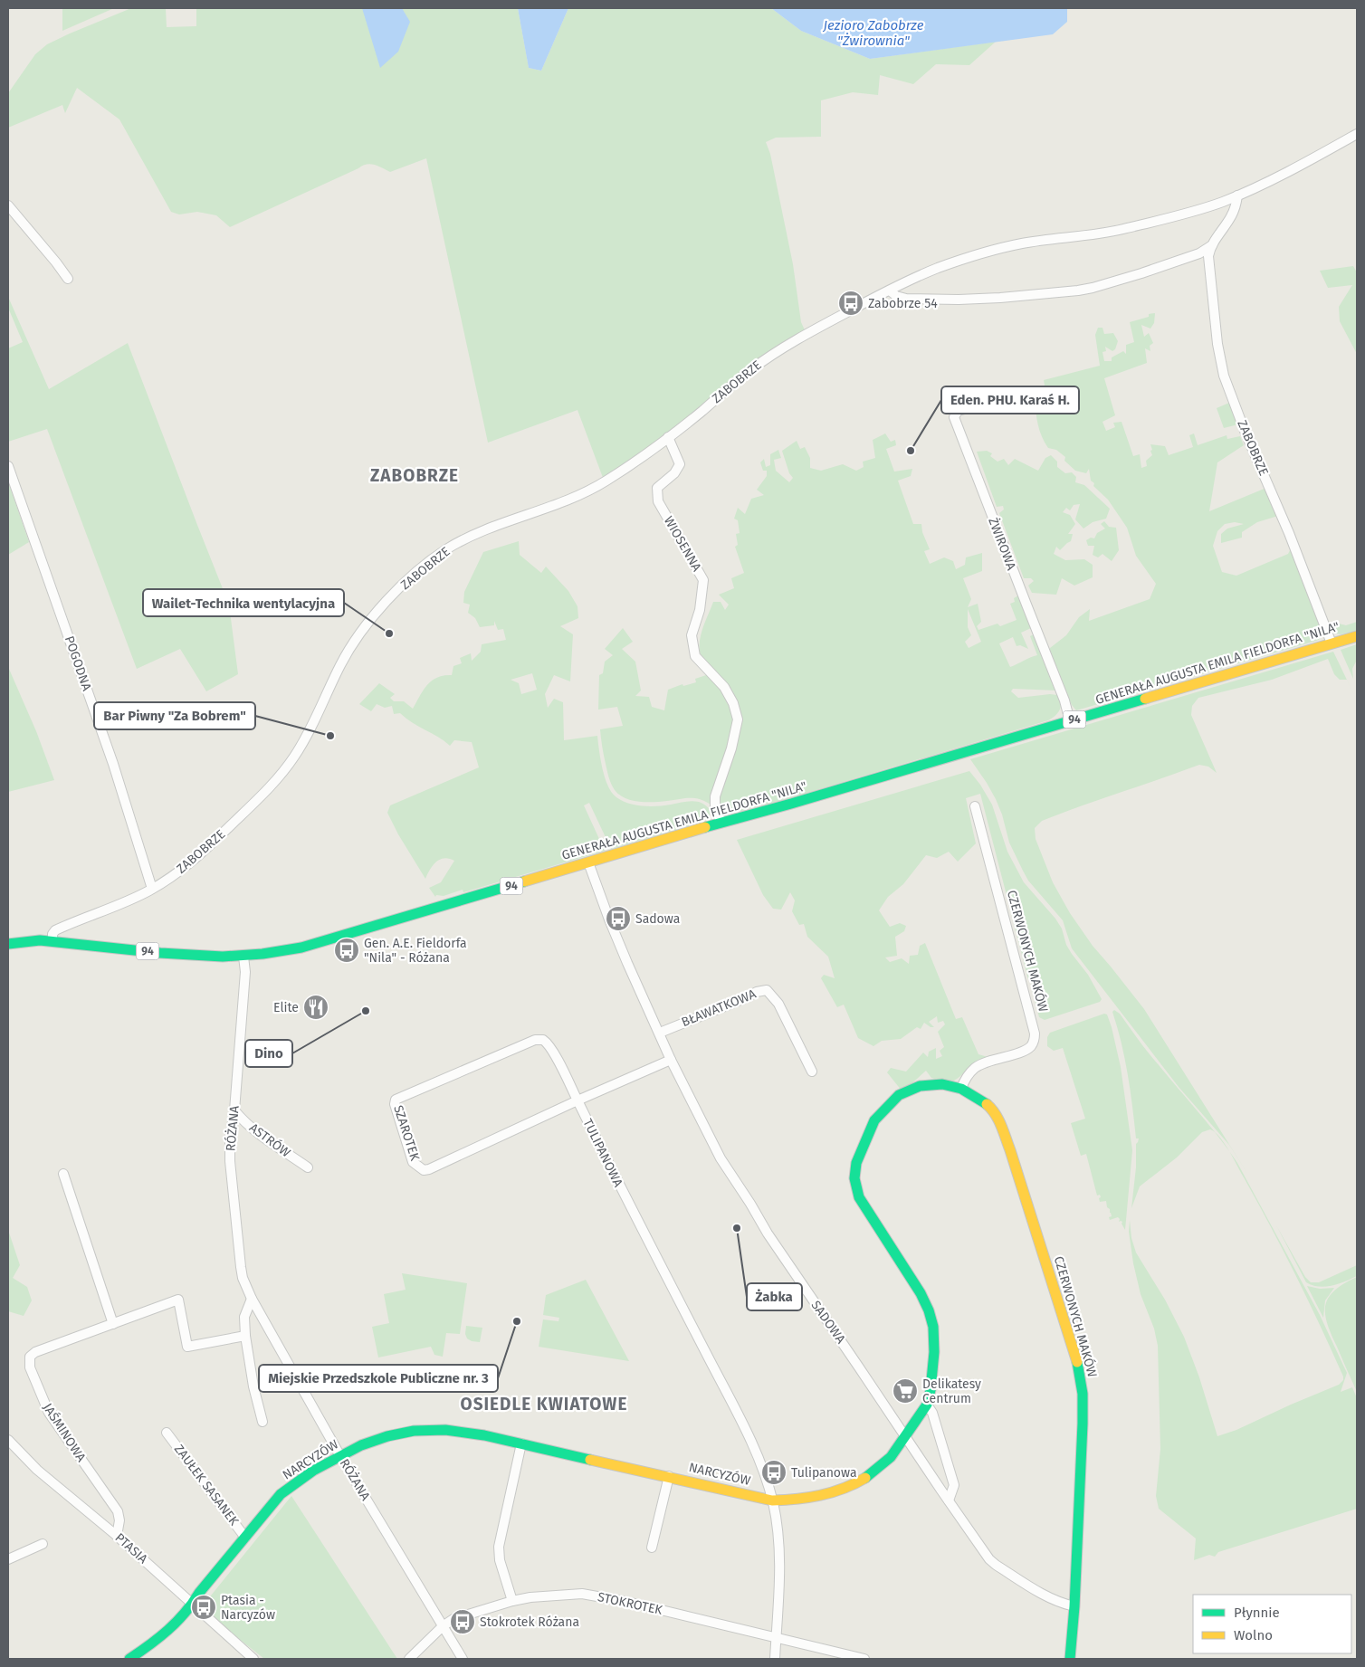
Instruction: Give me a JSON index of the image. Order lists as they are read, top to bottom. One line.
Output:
{"streets":{"street":["ZABOBRZE","WIOSENNA","ŻWIROWA","POGODNA","GENERAŁA AUGUSTA EMILA FIELDORFA \"NILA\"","94","CZERWONYCH MAKÓW","BŁAWATKOWA","RÓŻANA","SZAROTEK","ASTRÓW","TULIPANOWA","SADOWA","JAŚMINOWA","NARCYZÓW","ZAUŁEK SASANEK","PTASIA","STOKROTEK"]},"crossings":[["ZABOBRZE","WIOSENNA"],["ZABOBRZE","POGODNA"],["ZABOBRZE","GENERAŁA AUGUSTA EMILA FIELDORFA \"NILA\""],["WIOSENNA","GENERAŁA AUGUSTA EMILA FIELDORFA \"NILA\""],["ŻWIROWA","GENERAŁA AUGUSTA EMILA FIELDORFA \"NILA\""],["GENERAŁA AUGUSTA EMILA FIELDORFA \"NILA\"","RÓŻANA"],["GENERAŁA AUGUSTA EMILA FIELDORFA \"NILA\"","SADOWA"],["CZERWONYCH MAKÓW","SADOWA"],["CZERWONYCH MAKÓW","NARCYZÓW"],["BŁAWATKOWA","SADOWA"],["RÓŻANA","ASTRÓW"],["RÓŻANA","NARCYZÓW"],["RÓŻANA","STOKROTEK"],["SZAROTEK","TULIPANOWA"],["SZAROTEK","SADOWA"],["TULIPANOWA","NARCYZÓW"],["TULIPANOWA","STOKROTEK"],["SADOWA","NARCYZÓW"],["JAŚMINOWA","PTASIA"],["NARCYZÓW","ZAUŁEK SASANEK"],["NARCYZÓW","PTASIA"]],"districts":["ZABOBRZE","OSIEDLE KWIATOWE"],"water":["Jezioro Zabobrze \"Żwirownia\""],"places":{"bus stop":["Zabobrze 54","Sadowa","Gen. A.E. Fieldorfa \"Nila\" - Różana","Tulipanowa","Ptasia - Narcyzów","Stokrotek Różana"],"other":["Eden. PHU. Karaś H.","Wailet-Technika wentylacyjna","Bar Piwny \"Za Bobrem\"","Dino","Żabka","Miejskie Przedszkole Publiczne nr. 3"],"restaurant":["Elite"],"supermarket":["Delikatesy Centrum"]},"legend":["Płynnie","Wolno"]}
